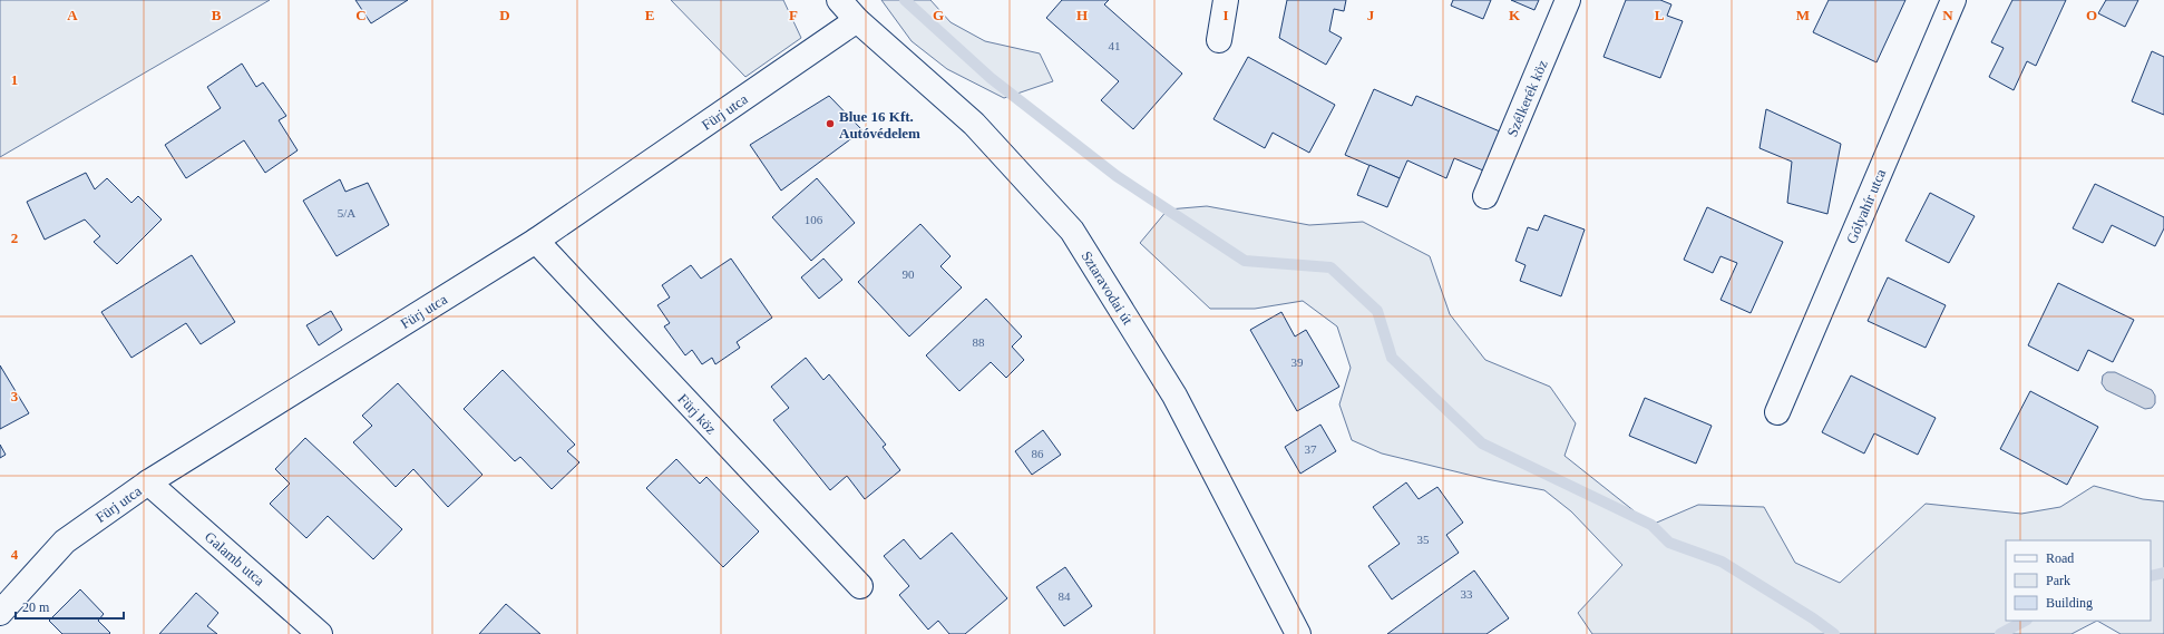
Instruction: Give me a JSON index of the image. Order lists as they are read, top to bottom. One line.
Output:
{"streets":{"street":["Szélkerék köz","Fürj utca","Gólyahír utca","Sztaravodai út","Fürj köz","Galamb utca"]},"crossings":[["Fürj utca","Sztaravodai út"],["Fürj utca","Fürj köz"],["Fürj utca","Galamb utca"]],"places":["Blue 16 Kft. Autóvédelem"],"house_numbers":["41","5/A","106","90","88","39","37","86","35","33","84"],"legend":["Road","Park","Building"],"scale_bar":"20 m","grid":{"columns":["A","B","C","D","E","F","G","H","I","J","K","L","M","N","O"],"rows":["1","2","3","4"]}}
